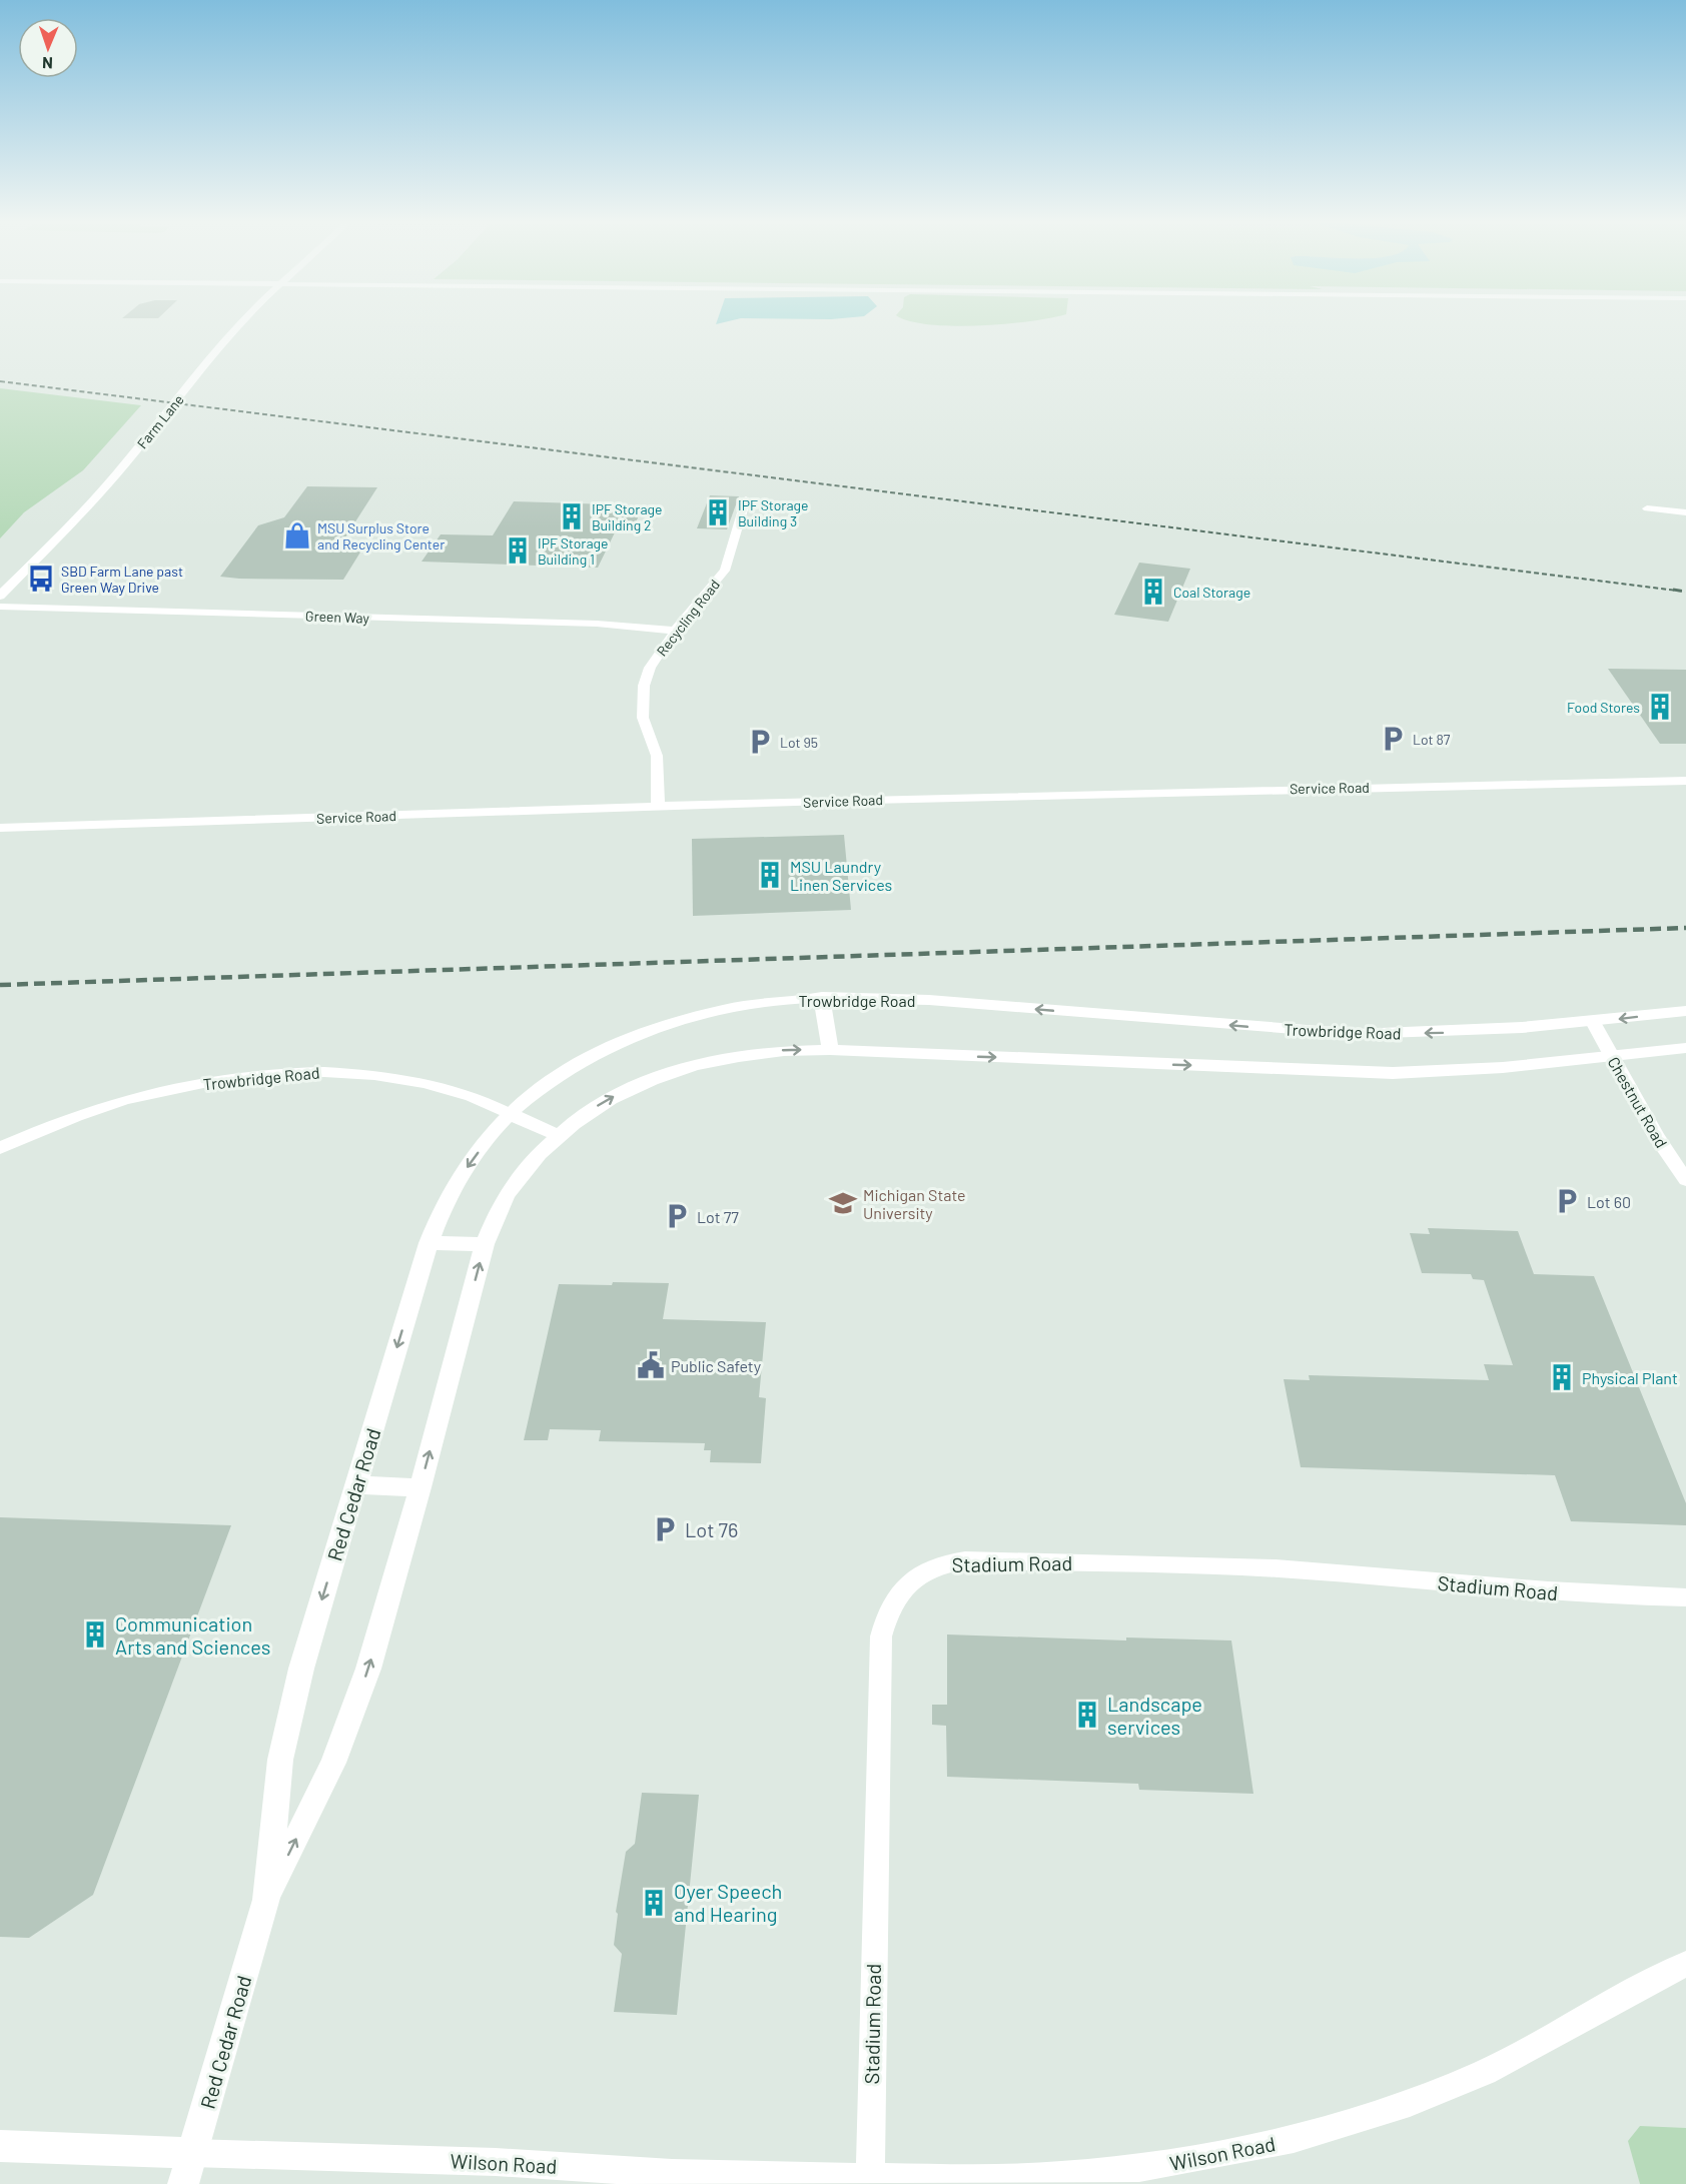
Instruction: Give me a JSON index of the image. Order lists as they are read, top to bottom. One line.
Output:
{"streets":{"street":["Farm Lane","Green Way","Recycling Road","Service Road","Trowbridge Road","Chestnut Road","Red Cedar Road","Stadium Road","Wilson Road"]},"crossings":[["Green Way","Recycling Road"],["Recycling Road","Service Road"],["Trowbridge Road","Chestnut Road"],["Trowbridge Road","Red Cedar Road"],["Red Cedar Road","Wilson Road"],["Stadium Road","Wilson Road"]],"places":{"building":["IPF Storage Building 3","IPF Storage Building 2","IPF Storage Building 1","Coal Storage","Food Stores","MSU Laundry Linen Services","Physical Plant","Communication Arts and Sciences","Landscape services","Oyer Speech and Hearing"],"shop":["MSU Surplus Store and Recycling Center"],"bus stop":["SBD Farm Lane past Green Way Drive"],"parking":["Lot 87","Lot 95","Lot 60","Lot 77","Lot 76"],"school or university":["Michigan State University"],"public building":["Public Safety"]},"north":"bottom"}
